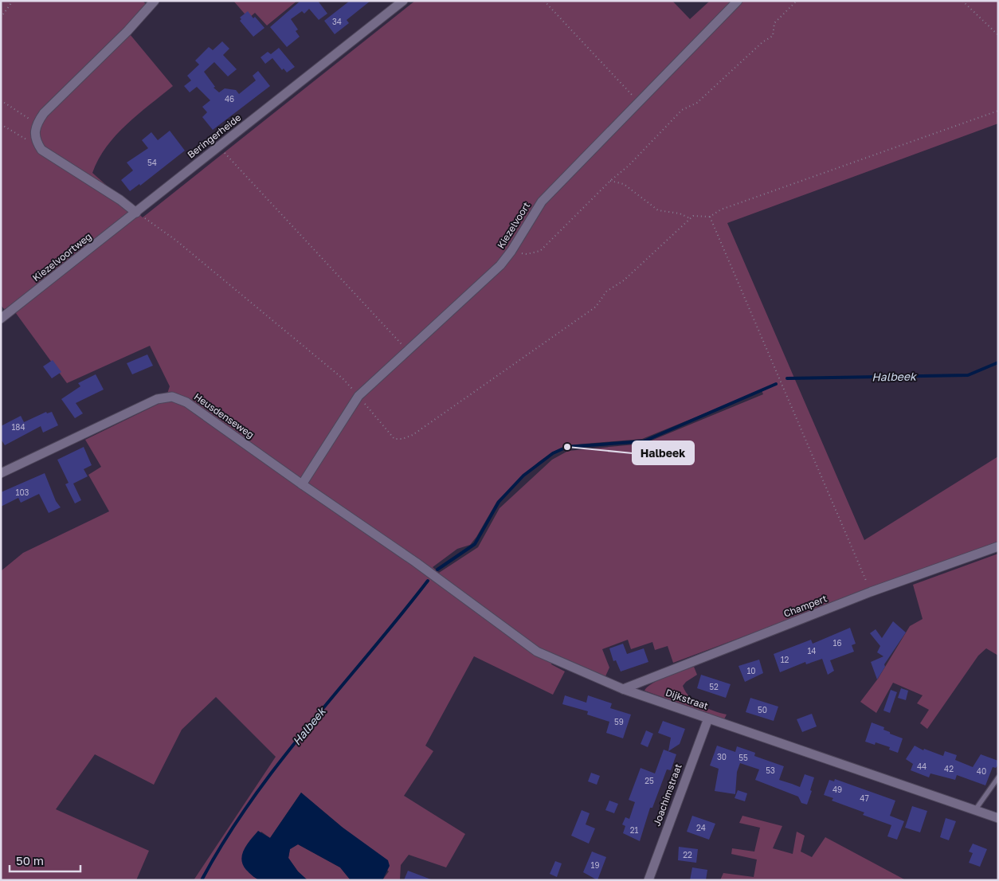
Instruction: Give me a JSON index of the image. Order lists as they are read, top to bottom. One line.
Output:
{"streets":{"street":["Beringerheide","Kiezelvoort","Kiezelvoortweg","Heusdenseweg","Champert","Dijkstraat","Joachimstraat"]},"crossings":[["Beringerheide","Kiezelvoortweg"],["Kiezelvoort","Heusdenseweg"],["Heusdenseweg","Dijkstraat"],["Champert","Dijkstraat"],["Dijkstraat","Joachimstraat"]],"water":["Halbeek"],"places":["Halbeek"],"house_numbers":["34","46","54","184","103","16","14","12","10","52","50","59","30","55","44","42","53","40","25","49","47","24","21","22","19"],"scale_bar":"50 m"}
